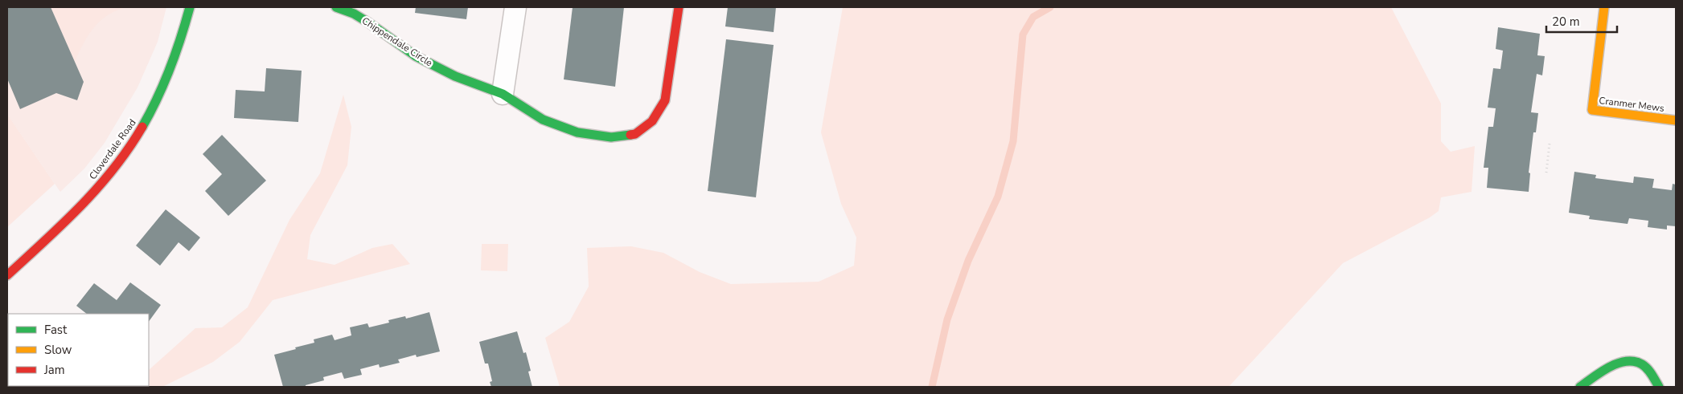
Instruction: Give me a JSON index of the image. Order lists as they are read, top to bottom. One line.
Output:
{"streets":{"street":["Chippendale Circle","Cranmer Mews","Cloverdale Road"]},"legend":["Fast","Slow","Jam"],"scale_bar":"20 m"}
